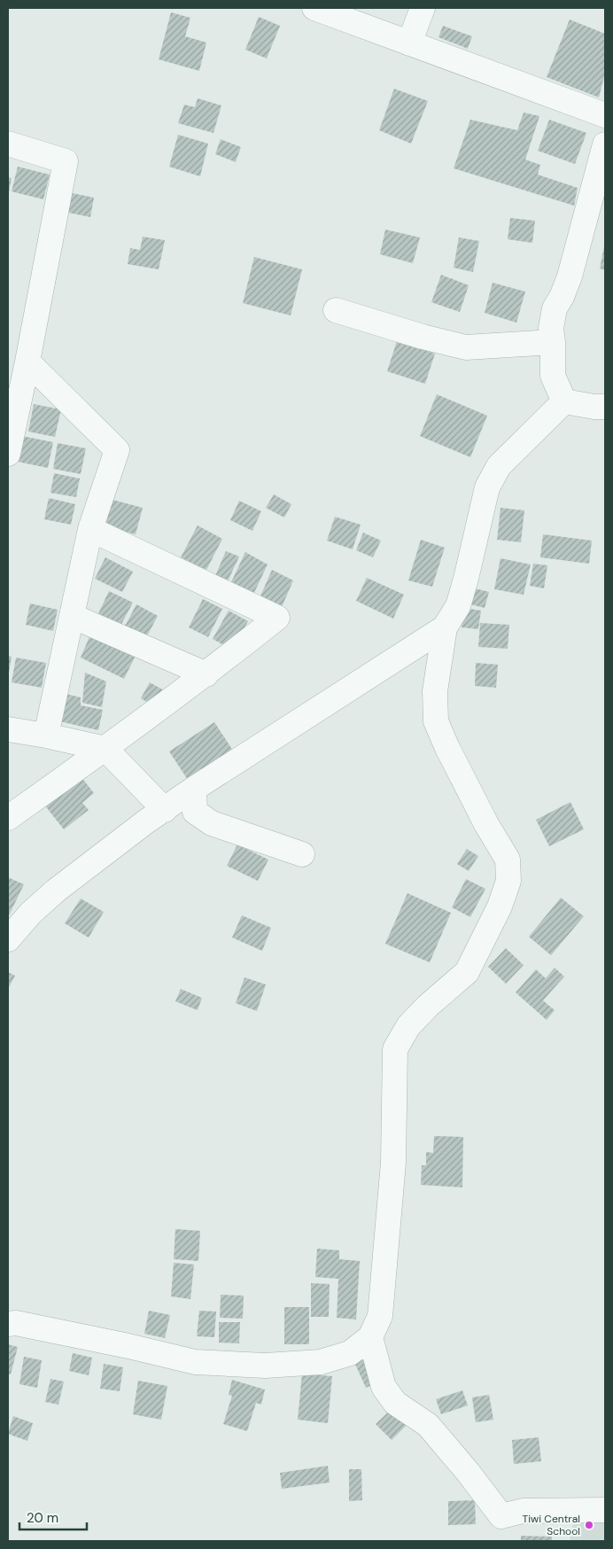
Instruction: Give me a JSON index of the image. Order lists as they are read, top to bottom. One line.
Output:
{"places":["Tiwi Central School"],"scale_bar":"20 m"}
